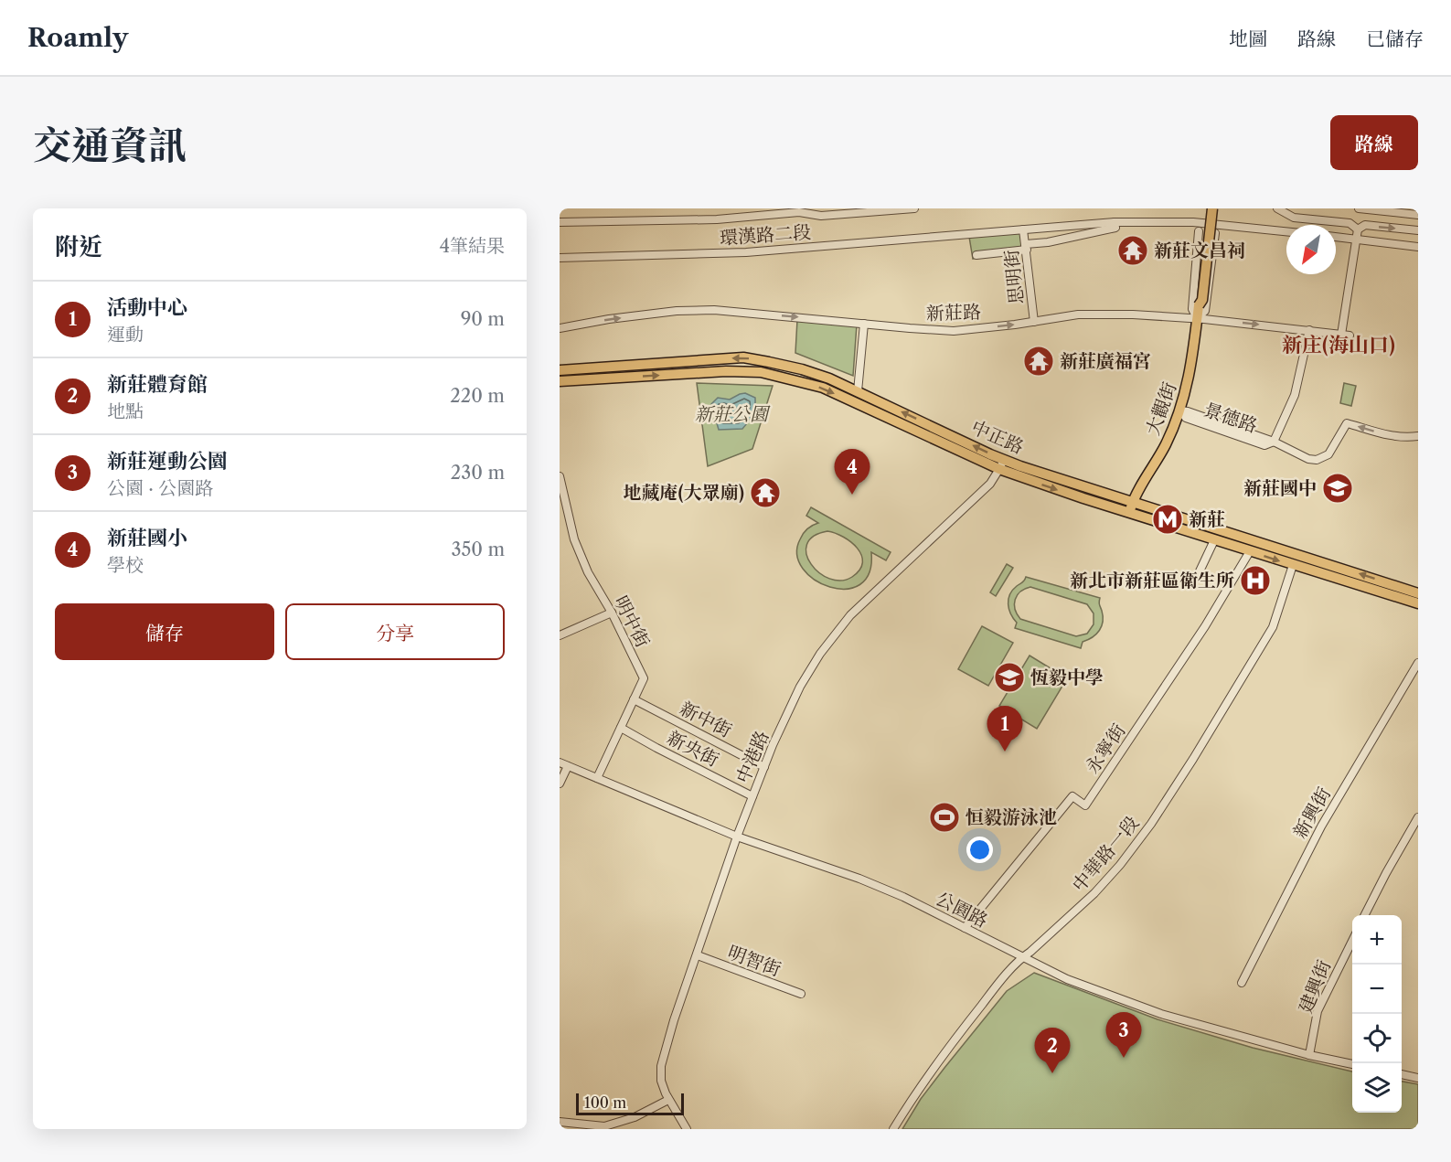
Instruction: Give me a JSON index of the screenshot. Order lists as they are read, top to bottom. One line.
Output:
{"streets":{"main road":["大觀街","中正路"],"street":["環漢路二段","思明街","新莊路","景德路","明中街","新中街","新央街","永寧街","中港路","新興街","中華路一段","公園路","明智街","建興街"]},"crossings":[["環漢路二段","思明街"],["思明街","新莊路"],["新莊路","大觀街"],["大觀街","景德路"],["大觀街","中正路"],["中正路","永寧街"],["中正路","中港路"],["中正路","中華路一段"],["明中街","新中街"],["明中街","新央街"],["明中街","公園路"],["新中街","中港路"],["新央街","中港路"],["永寧街","公園路"],["中港路","公園路"],["中港路","明智街"],["中華路一段","公園路"],["公園路","建興街"]],"one_way":["新莊路","景德路"],"districts":["新庄(海山口)"],"parks":["新莊公園"],"places":{"temple":["新莊文昌祠","新莊廣福宮","地藏庵(大眾廟)"],"school or university":["新莊國中","恆毅中學"],"metro station":["新莊"],"hospital":["新北市新莊區衛生所"],"sports":["恒毅游泳池"]},"scale_bar":"100 m","north":"bottom left","page":{"header":"Roamly","nav":["地圖","路線","已儲存"],"title":"交通資訊","buttons":["路線",["儲存","分享"]],"heading":["附近","4筆結果"],"list":[{"mark":"1","name":"活動中心","note":"運動","value":"90 m"},{"mark":"2","name":"新莊體育館","note":"地點","value":"220 m"},{"mark":"3","name":"新莊運動公園","note":"公園 · 公園路","value":"230 m"},{"mark":"4","name":"新莊國小","note":"學校","value":"350 m"}],"pins":["4","1","3","2"],"map_buttons":["+","−"],"scale":"100 m"}}
